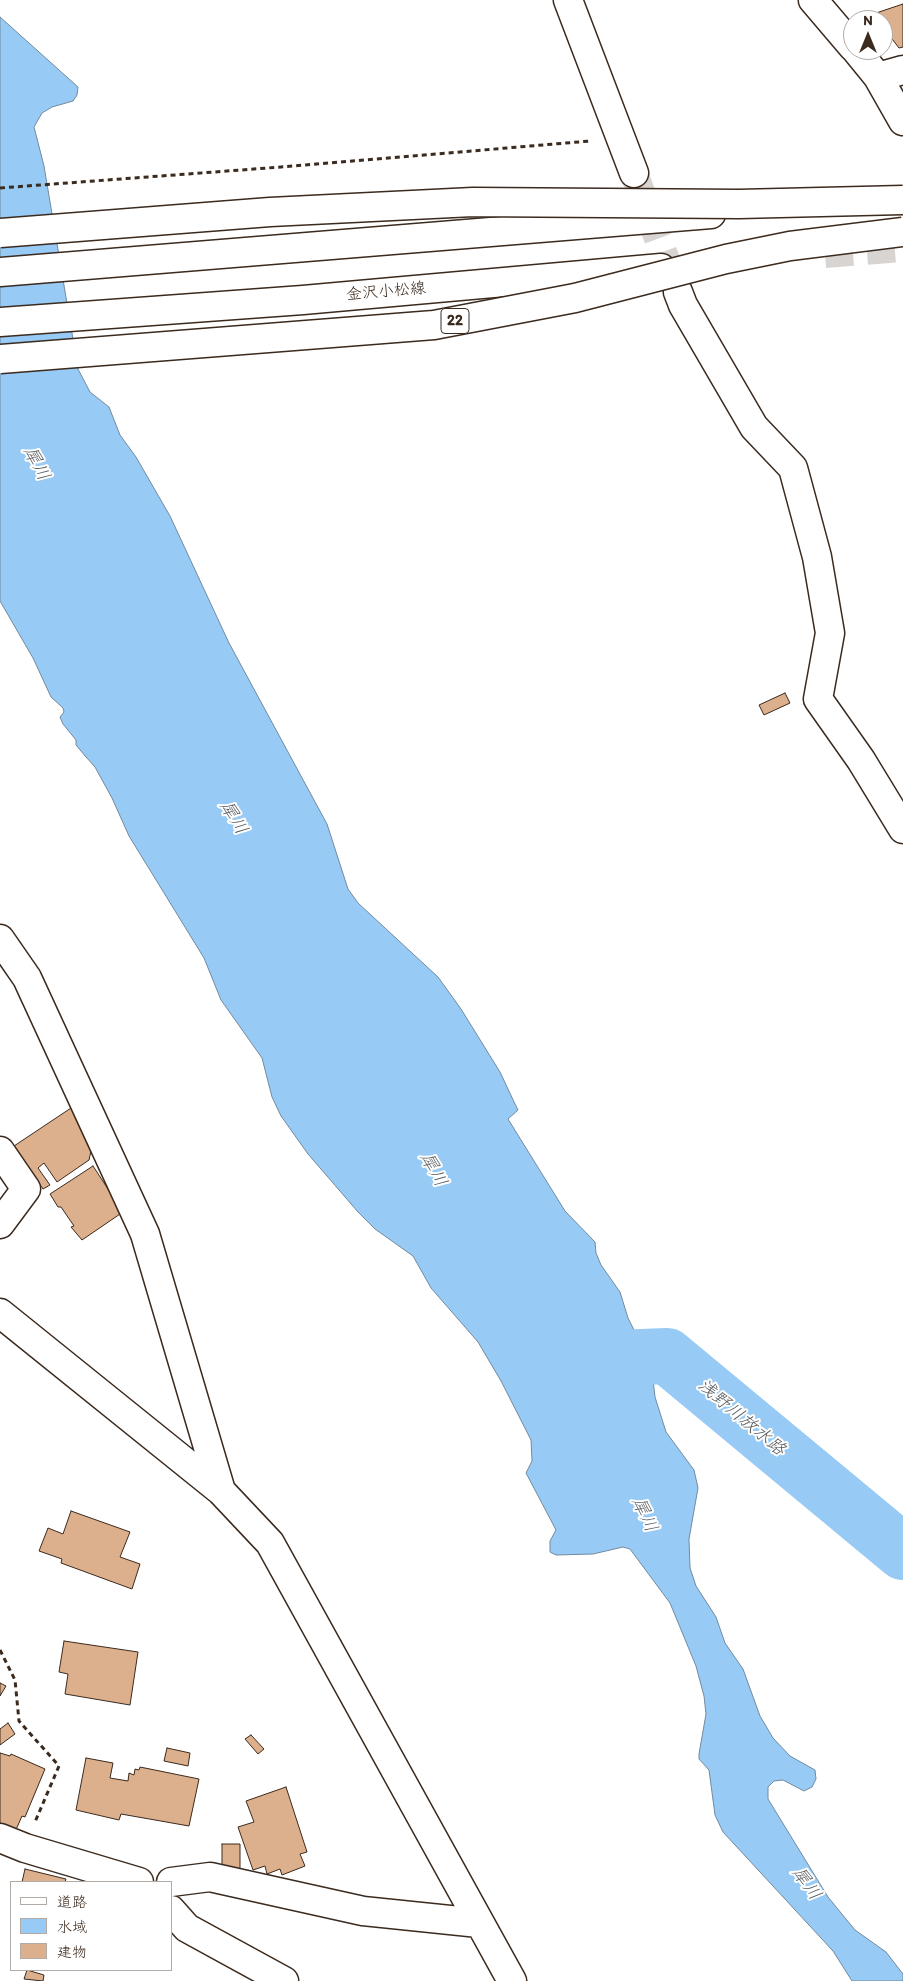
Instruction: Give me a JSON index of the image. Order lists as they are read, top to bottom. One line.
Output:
{"streets":{"main road":["金沢小松線","22"]},"water":["犀川","浅野川放水路"],"legend":["道路","水域","建物"],"north":"top"}
